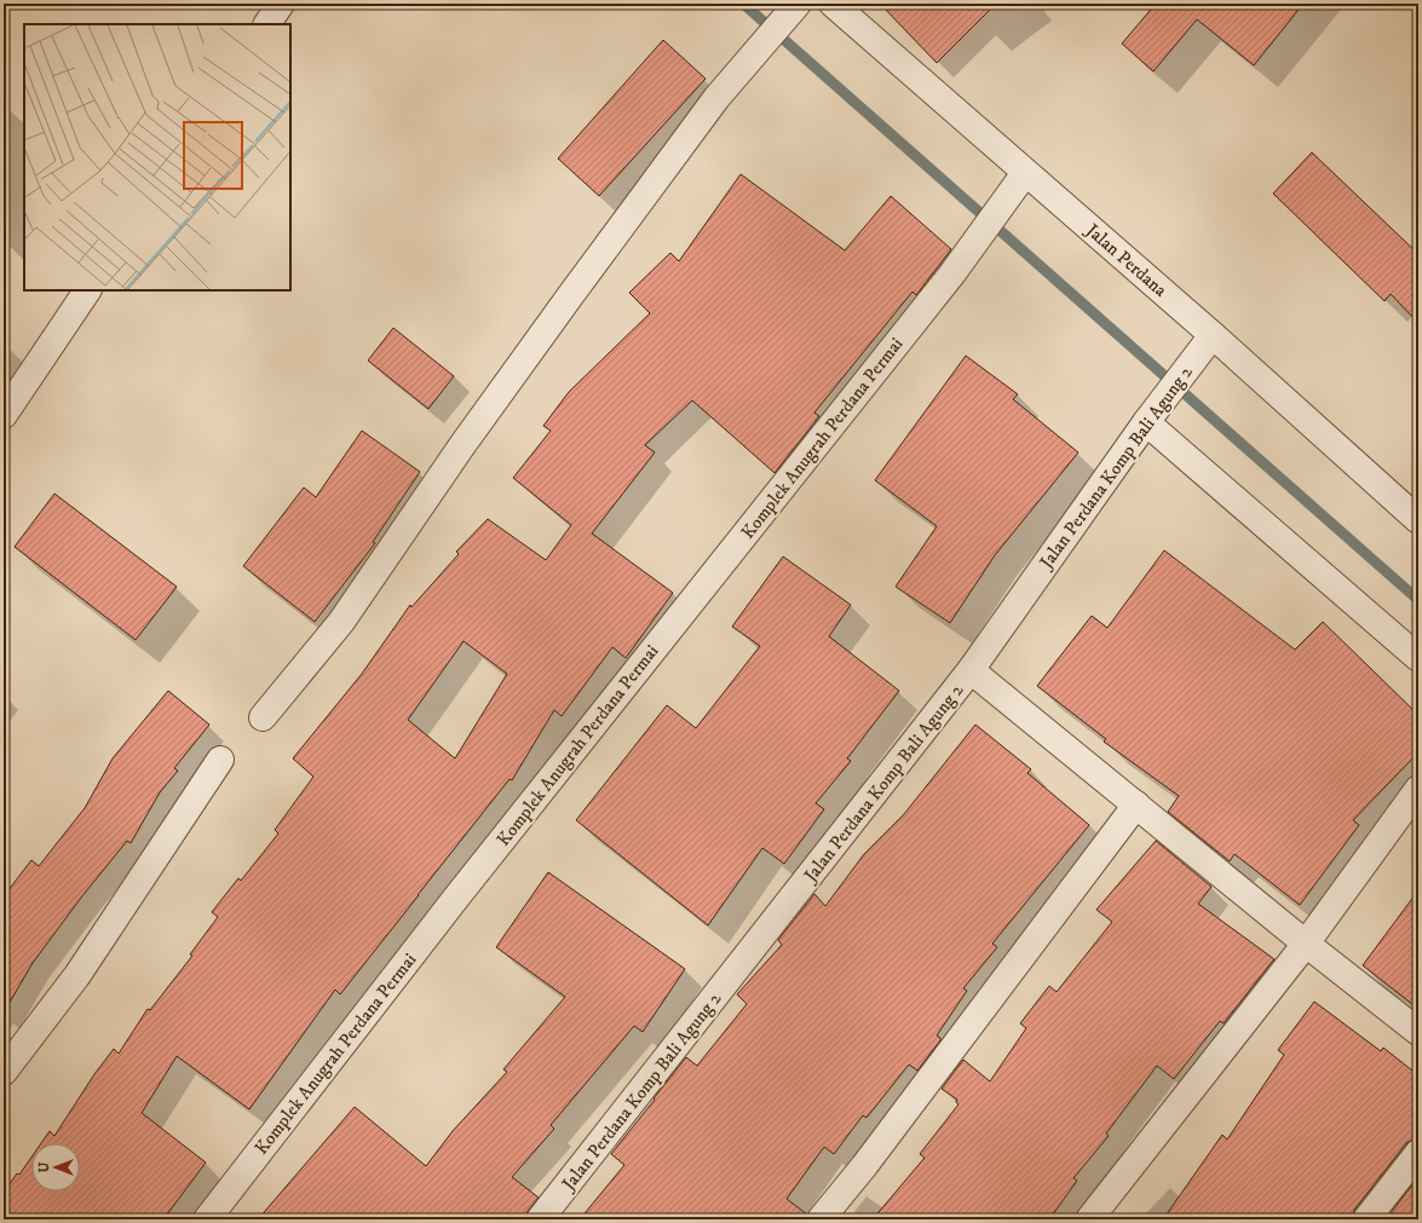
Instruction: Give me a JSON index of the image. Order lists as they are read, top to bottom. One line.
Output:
{"streets":{"street":["Jalan Perdana","Komplek Anugrah Perdana Permai","Jalan Perdana Komp Bali Agung 2"]},"crossings":[["Jalan Perdana","Komplek Anugrah Perdana Permai"],["Jalan Perdana","Jalan Perdana Komp Bali Agung 2"]],"north":"left"}
